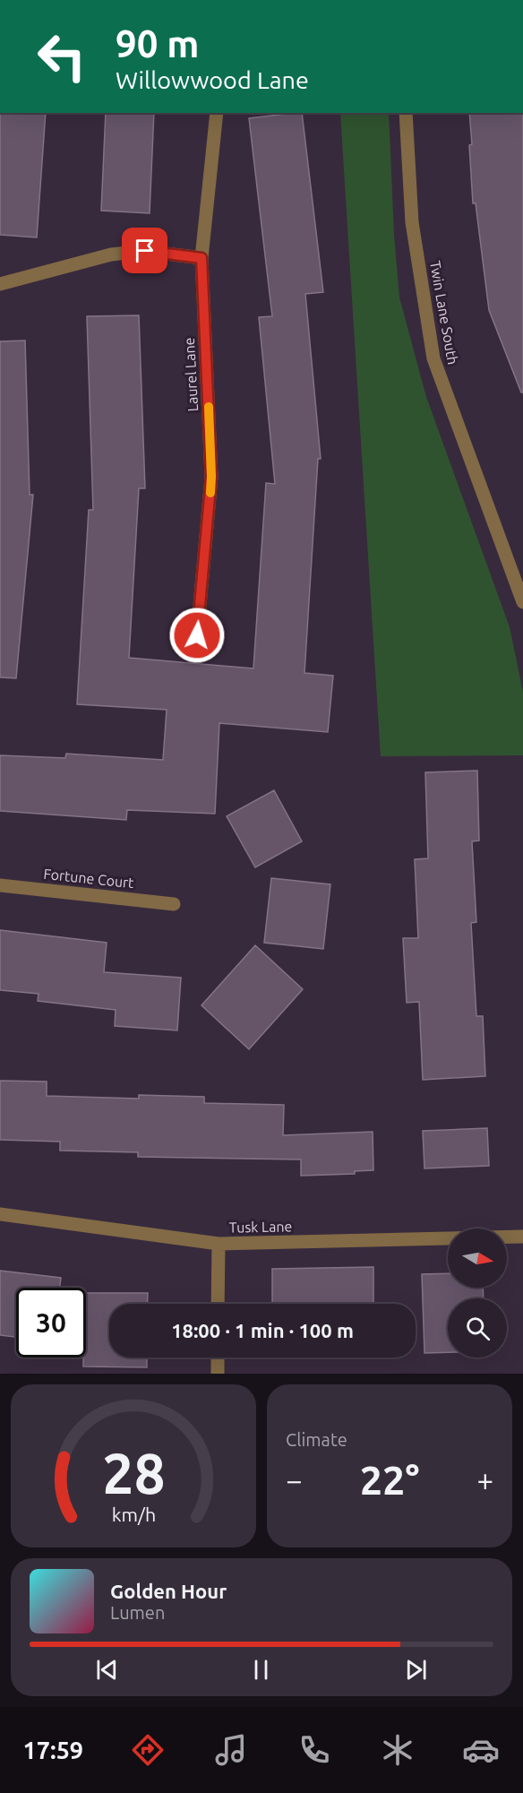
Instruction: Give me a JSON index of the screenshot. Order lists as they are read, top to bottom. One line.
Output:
{"streets":{"street":["Twin Lane South","Laurel Lane","Fortune Court","Tusk Lane"]},"north":"right","page":{"turn":["90 m","Willowwood Lane"],"limit":"30","trip":"18:00 · 1 min · 100 m","tile":"Climate","heat":["−","22°","+"],"song":["Golden Hour","Lumen"],"tabs":"17:59","gauge":["28","km/h"]}}
